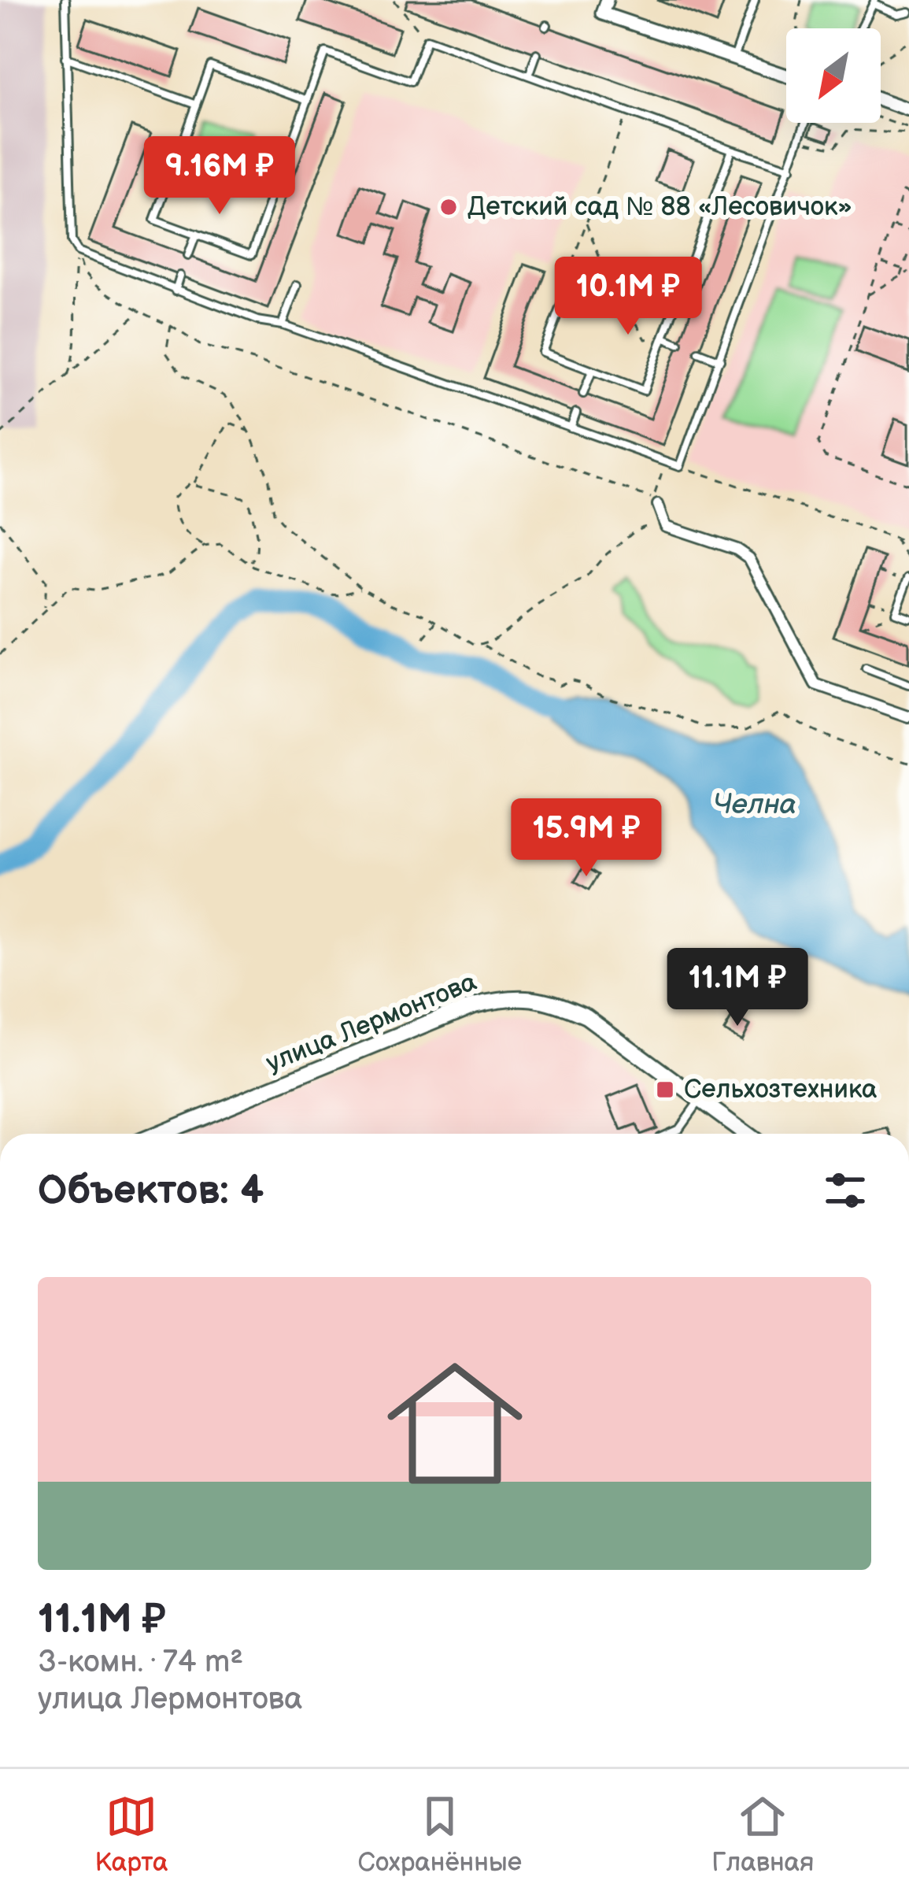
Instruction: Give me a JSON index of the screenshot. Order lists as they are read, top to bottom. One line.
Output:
{"streets":{"street":["улица Лермонтова"]},"water":["Челна"],"places":{"other":["Детский сад № 88 «Лесовичок»"],"transit":["Сельхозтехника"]},"north":"bottom left","page":{"price":["9.16M ₽","10.1M ₽","15.9M ₽","11.1M ₽"],"heading":"Объектов: 4","list":[{"name":"11.1M ₽","note":"3-комн. · 74 m² · улица Лермонтова"}],"tabs":["Карта","Сохранённые","Главная"]}}
